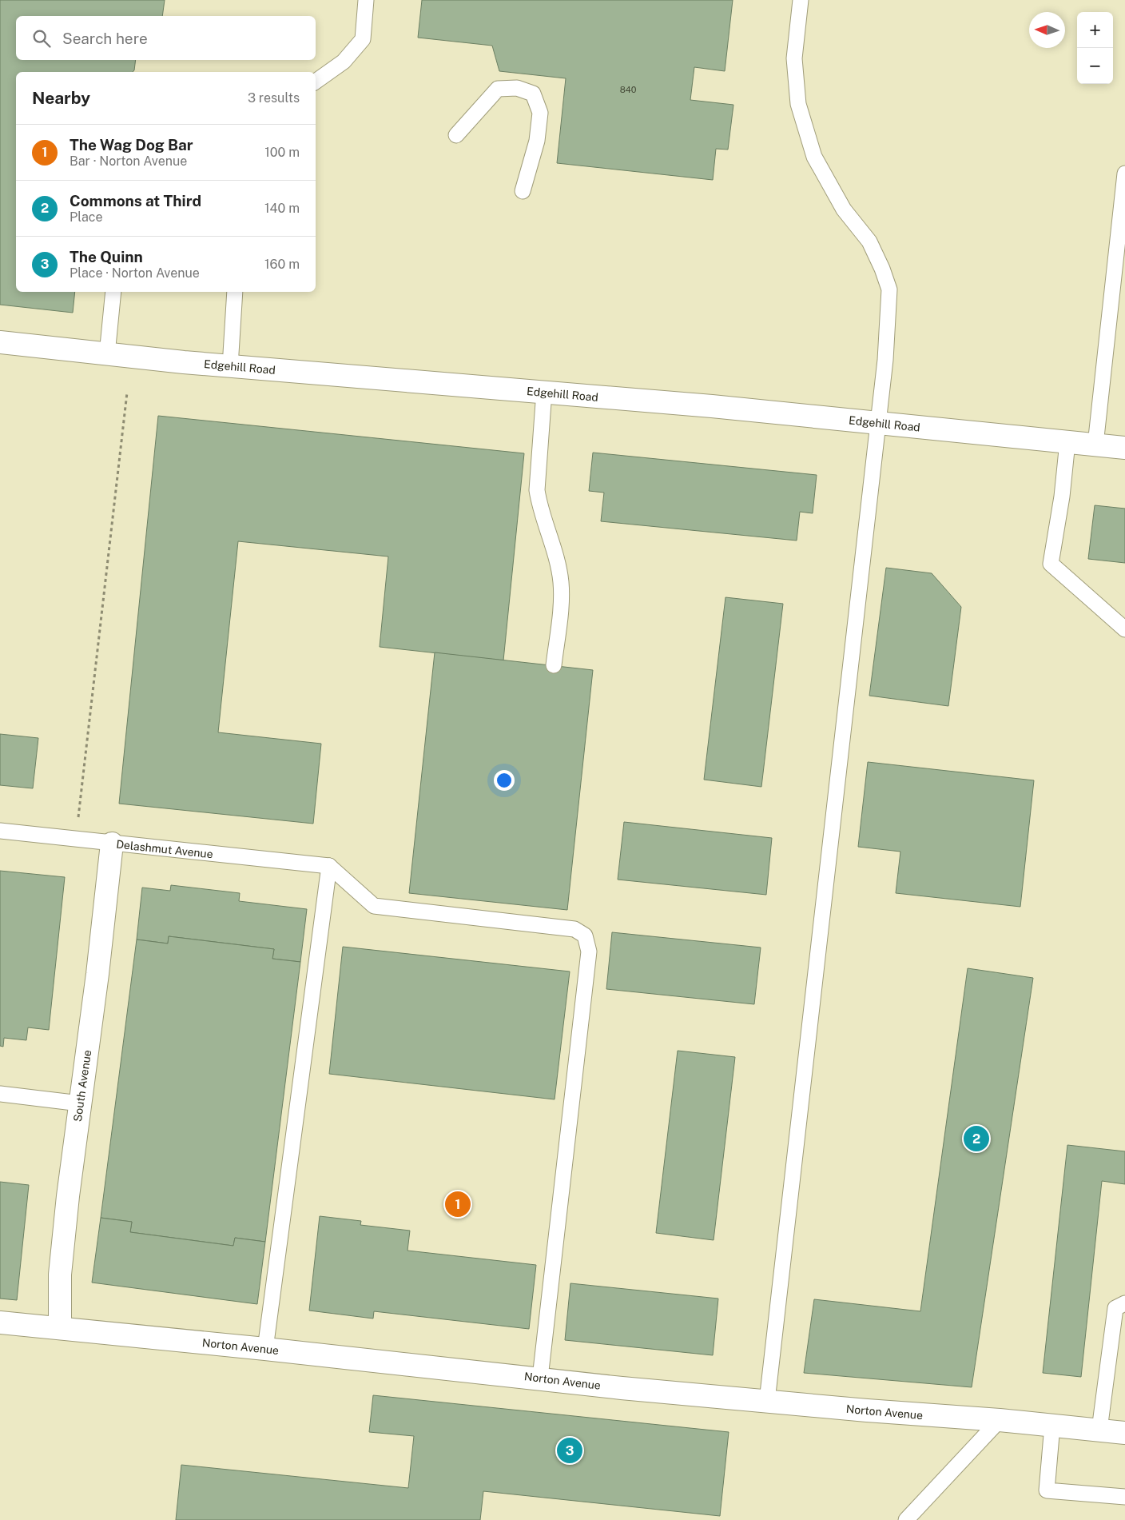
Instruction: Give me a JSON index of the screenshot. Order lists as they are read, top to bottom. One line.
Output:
{"streets":{"street":["Edgehill Road","South Avenue","Norton Avenue"],"lane":["Delashmut Avenue"]},"crossings":[["Delashmut Avenue","South Avenue"],["South Avenue","Norton Avenue"]],"house_numbers":["840"],"north":"left","page":{"map_buttons":["+","−"],"search":"Search here","heading":["Nearby","3 results"],"list":[{"mark":"1","name":"The Wag Dog Bar","note":"Bar · Norton Avenue","value":"100 m"},{"mark":"2","name":"Commons at Third","note":"Place","value":"140 m"},{"mark":"3","name":"The Quinn","note":"Place · Norton Avenue","value":"160 m"}],"pins":["2","1","3"]}}
